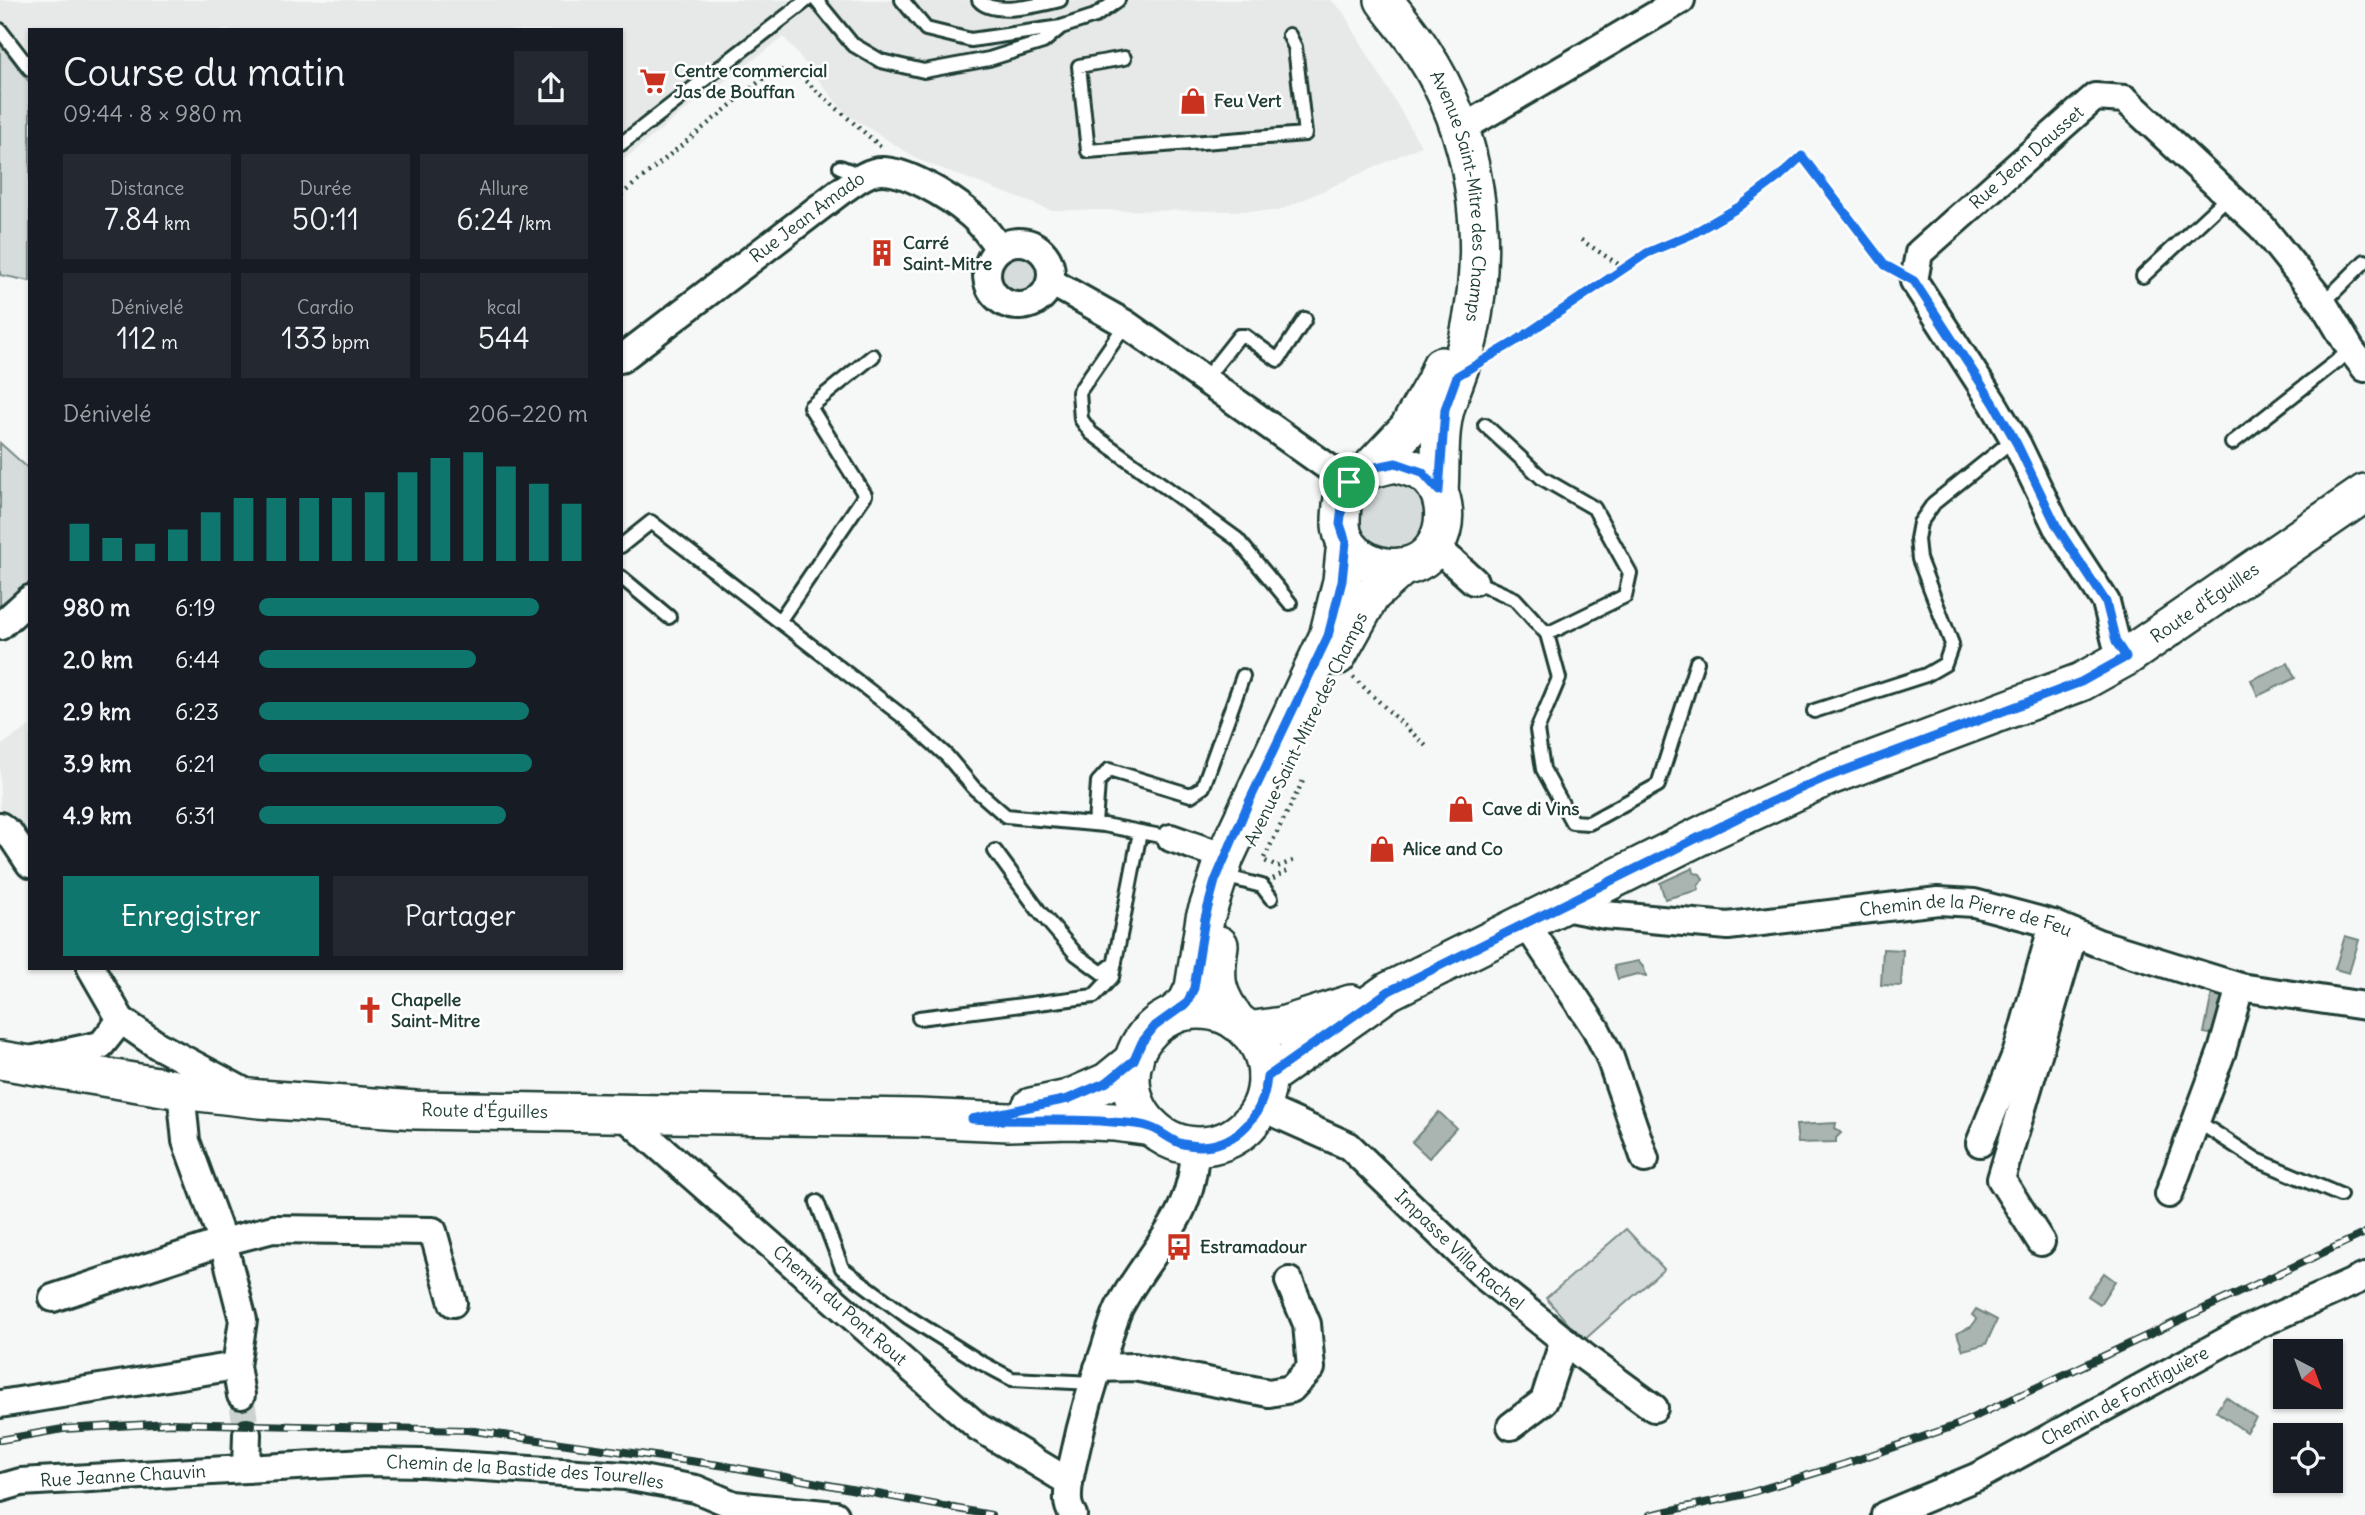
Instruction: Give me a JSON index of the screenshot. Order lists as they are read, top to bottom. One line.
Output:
{"streets":{"street":["Rue Jean Dausset","Avenue Saint-Mitre des Champs","Rue Jean Amado","Route d'Éguilles","Chemin de la Pierre de Feu","Impasse Villa Rachel","Chemin du Pont Rout","Chemin de Fontfiguière","Chemin de la Bastide des Tourelles","Rue Jeanne Chauvin"]},"crossings":[["Avenue Saint-Mitre des Champs","Route d'Éguilles"],["Avenue Saint-Mitre des Champs","Impasse Villa Rachel"],["Route d'Éguilles","Chemin de la Pierre de Feu"],["Route d'Éguilles","Impasse Villa Rachel"],["Route d'Éguilles","Chemin du Pont Rout"],["Chemin de la Bastide des Tourelles","Rue Jeanne Chauvin"]],"places":{"supermarket":["Centre commercial Jas de Bouffan"],"shop":["Feu Vert","Cave di Vins","Alice and Co"],"building":["Carré Saint-Mitre"],"church":["Chapelle Saint-Mitre"],"bus stop":["Estramadour"]},"north":"bottom right","page":{"heading":["Course du matin","09:44 · 8 × 980 m"],"stats":[["Distance","7.84 km"],["Durée","50:11"],["Allure","6:24 /km"],["Dénivelé","112 m"],["Cardio","133 bpm"],["kcal","544"]],"chart":["Dénivelé","206–220 m"],"list":[{"name":"980 m","note":"6:19"},{"name":"2.0 km","note":"6:44"},{"name":"2.9 km","note":"6:23"},{"name":"3.9 km","note":"6:21"},{"name":"4.9 km","note":"6:31"}],"buttons":["Enregistrer","Partager"]}}
